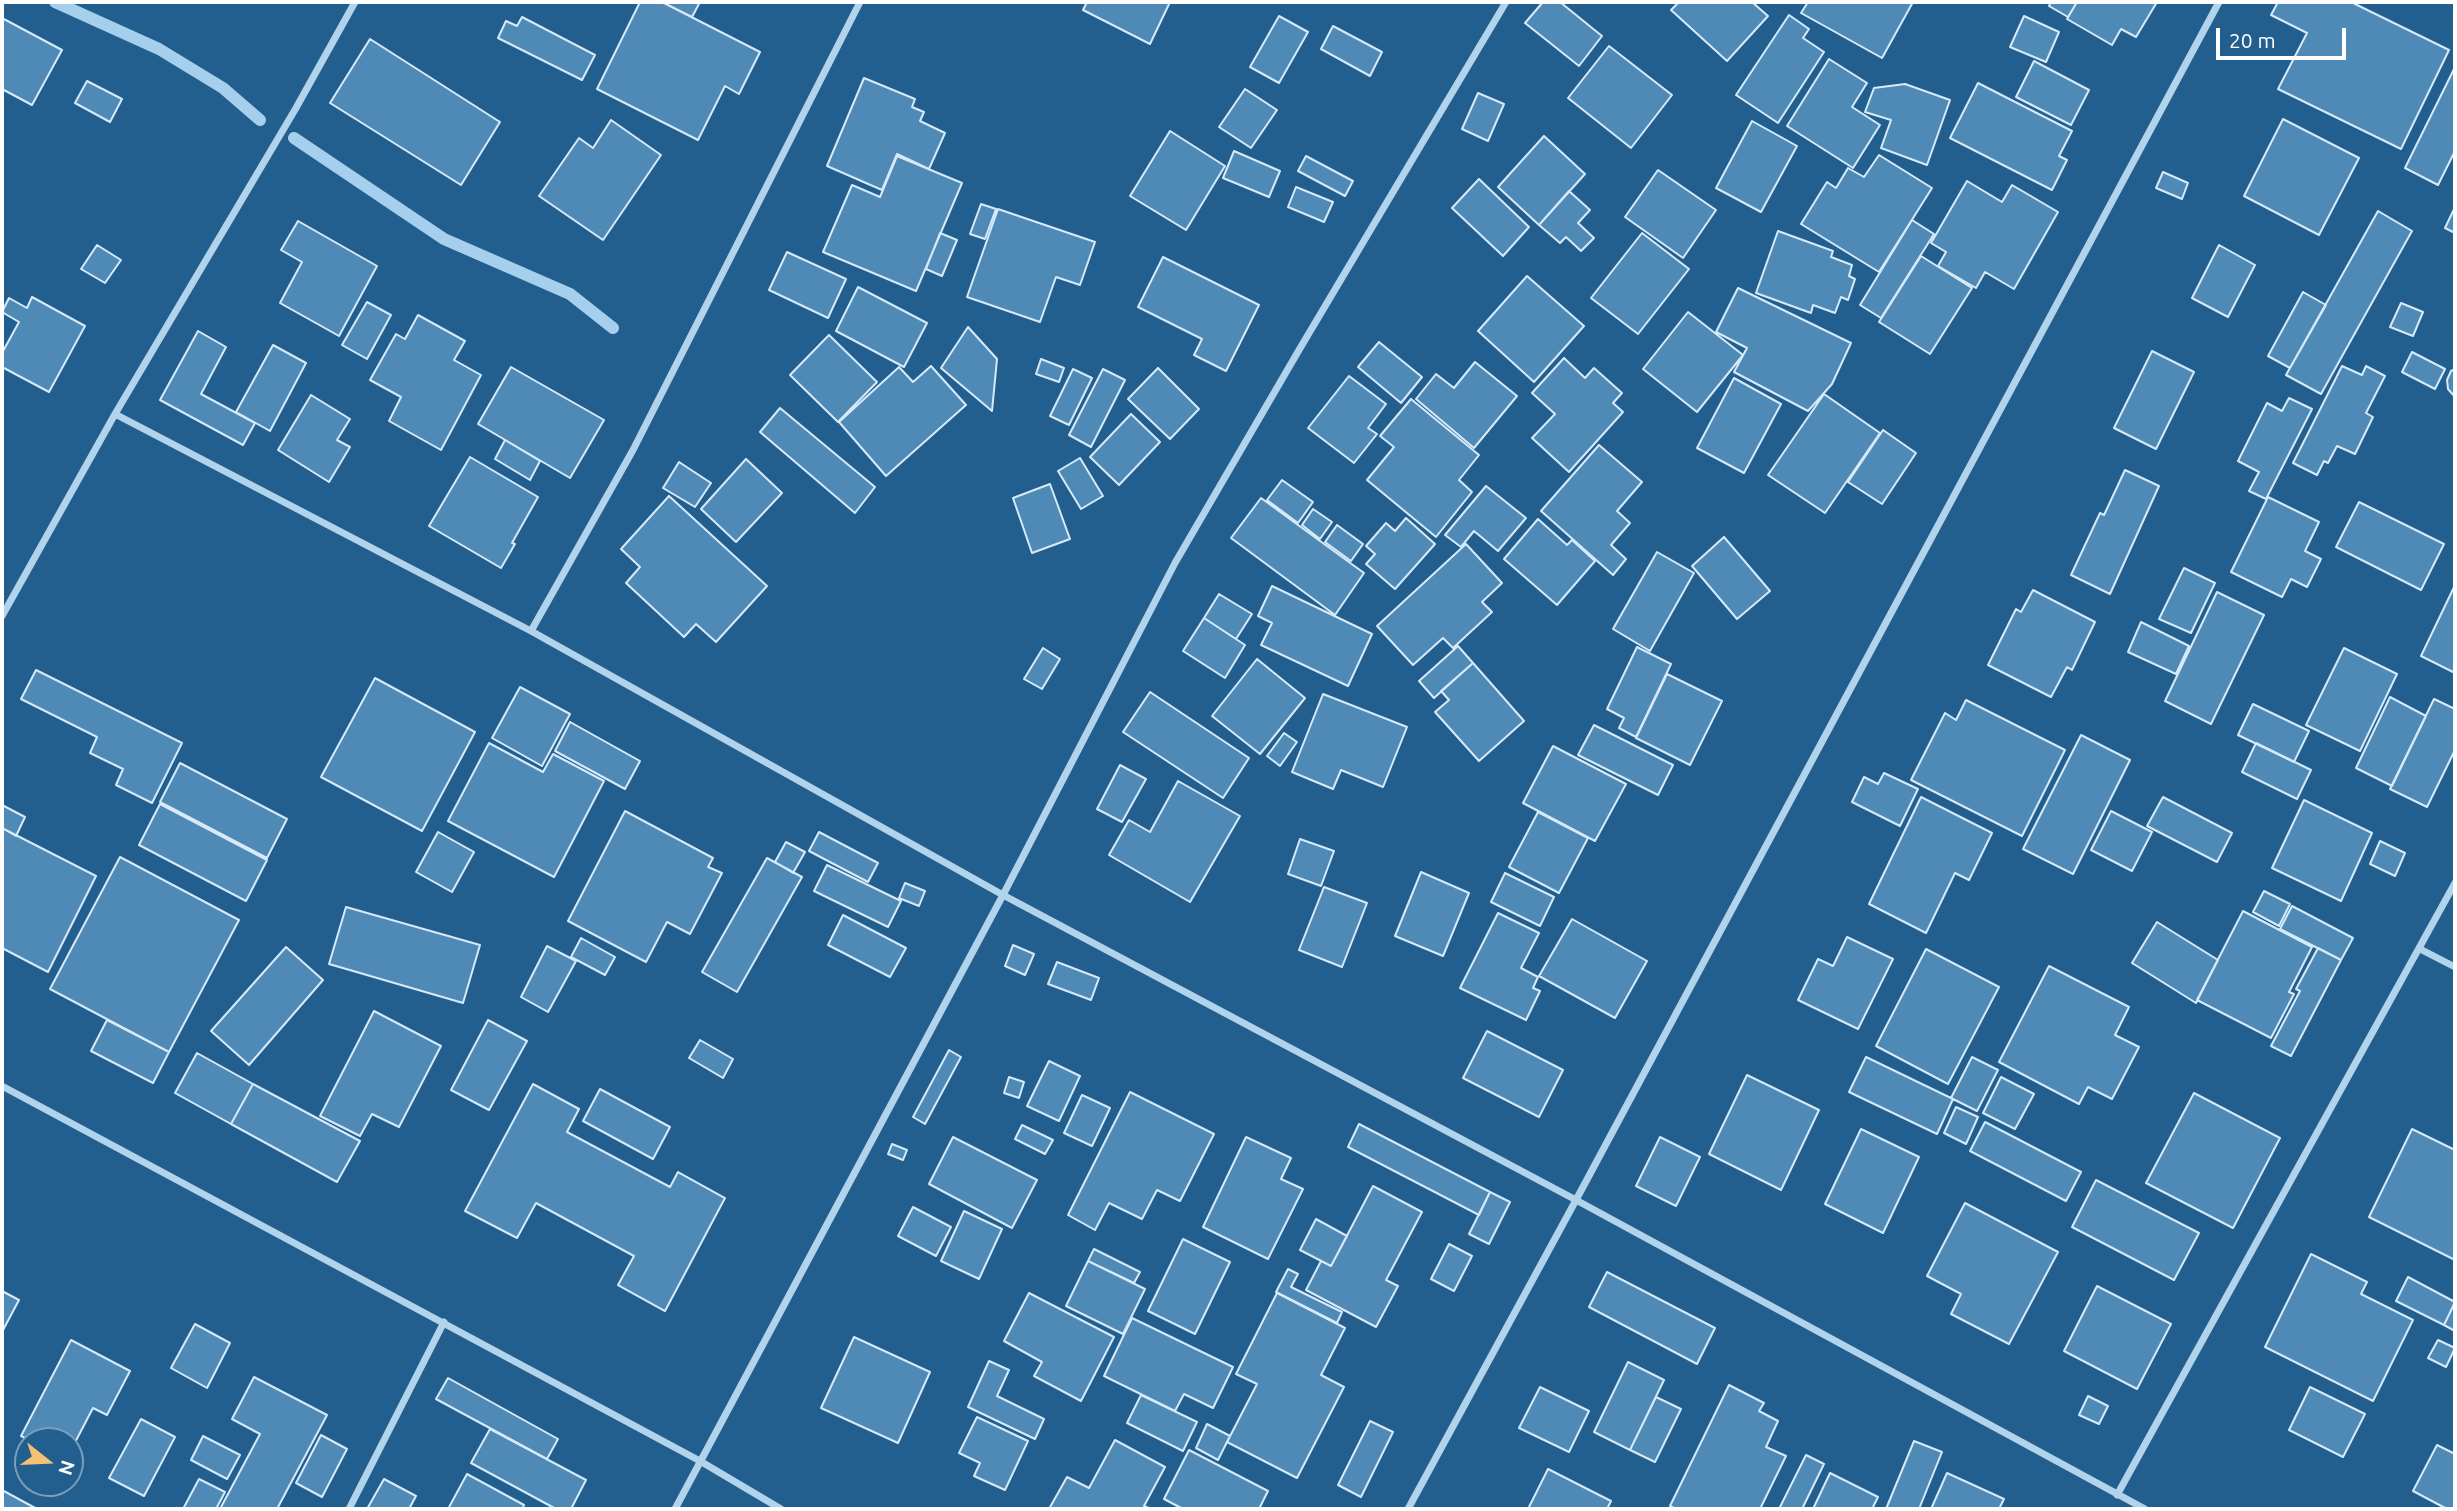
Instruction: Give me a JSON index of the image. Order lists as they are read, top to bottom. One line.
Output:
{"scale_bar":"20 m","north":"right"}
